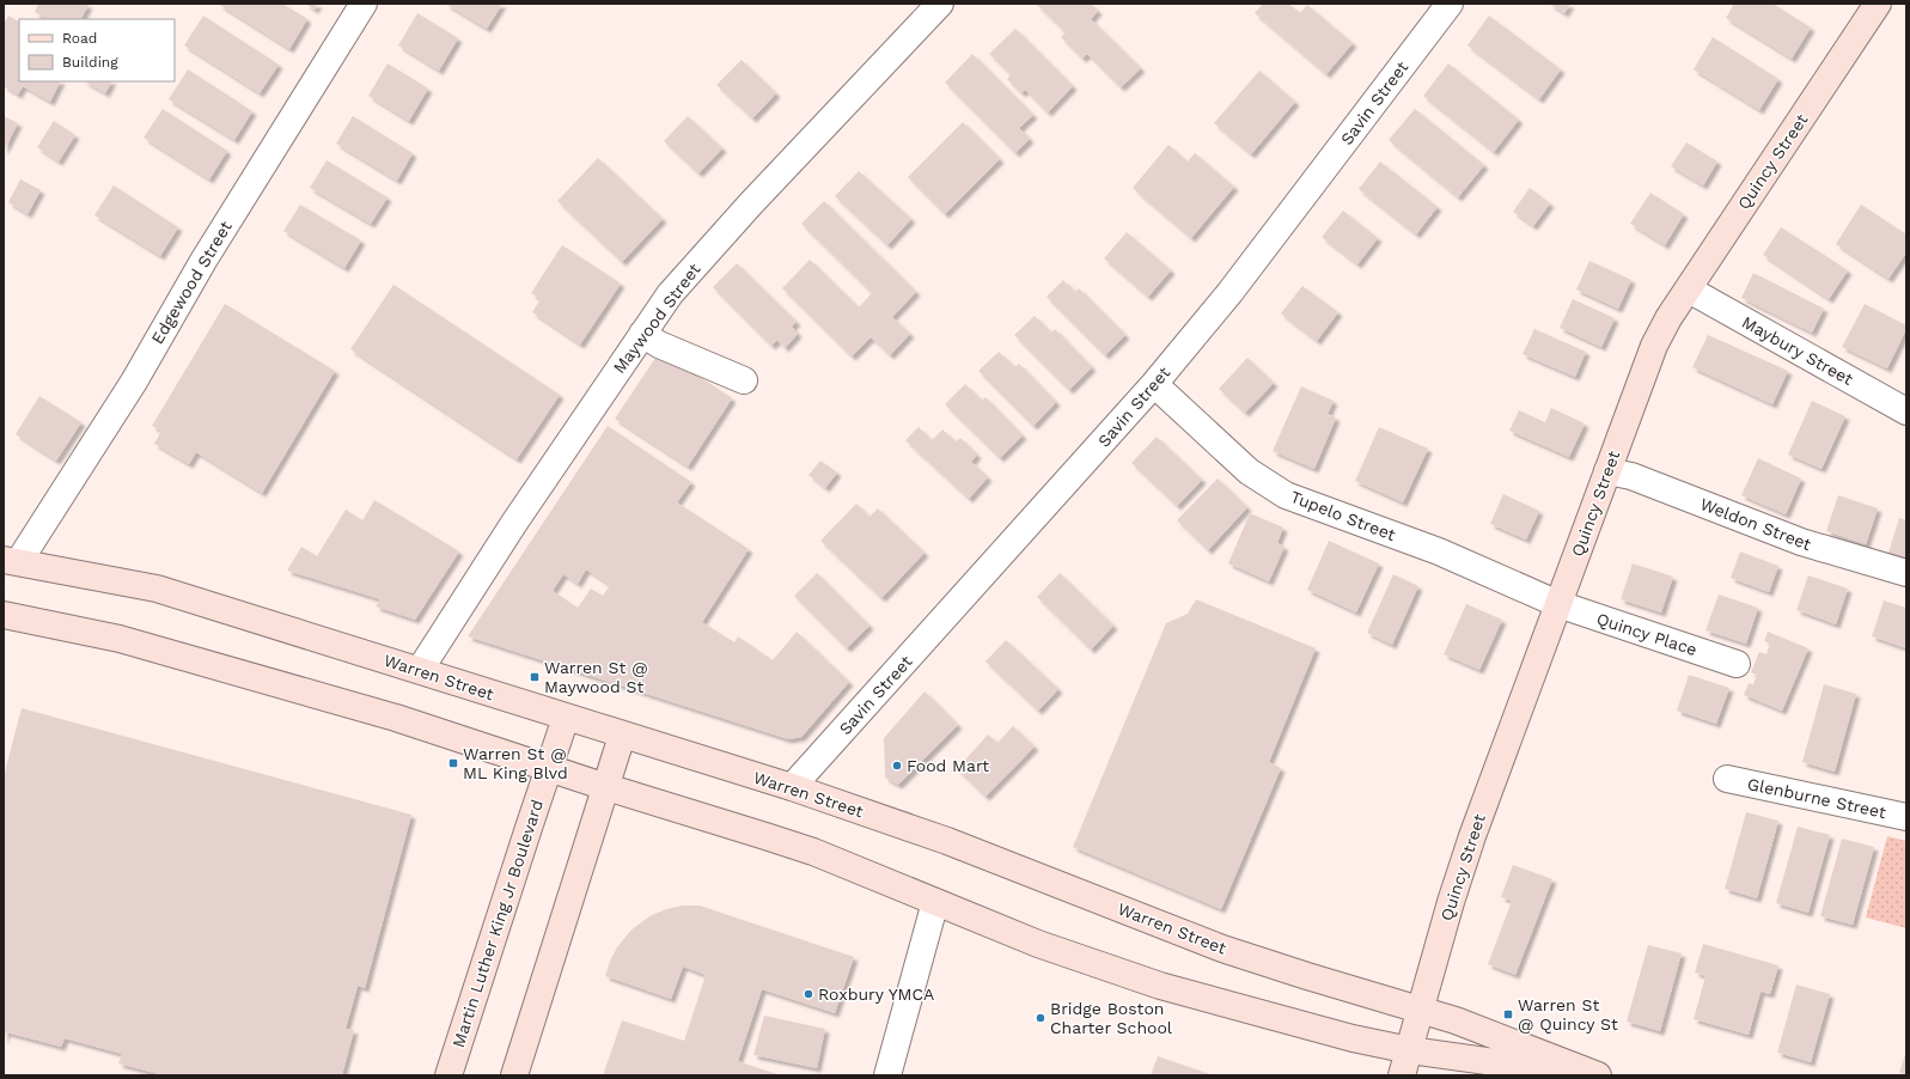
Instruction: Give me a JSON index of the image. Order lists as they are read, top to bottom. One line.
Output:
{"streets":{"main road":["Quincy Street","Warren Street","Martin Luther King Jr Boulevard"],"street":["Savin Street","Edgewood Street","Maywood Street","Maybury Street","Tupelo Street","Weldon Street","Quincy Place","Glenburne Street"]},"crossings":[["Savin Street","Tupelo Street"],["Savin Street","Warren Street"],["Quincy Street","Maybury Street"],["Quincy Street","Tupelo Street"],["Quincy Street","Weldon Street"],["Quincy Street","Quincy Place"],["Quincy Street","Warren Street"],["Edgewood Street","Warren Street"],["Maywood Street","Warren Street"],["Tupelo Street","Quincy Place"],["Warren Street","Martin Luther King Jr Boulevard"]],"places":{"transit":["Warren St @ Maywood St","Warren St @ ML King Blvd","Warren St @ Quincy St"],"other":["Food Mart","Roxbury YMCA","Bridge Boston Charter School"]},"legend":["Road","Building"]}
